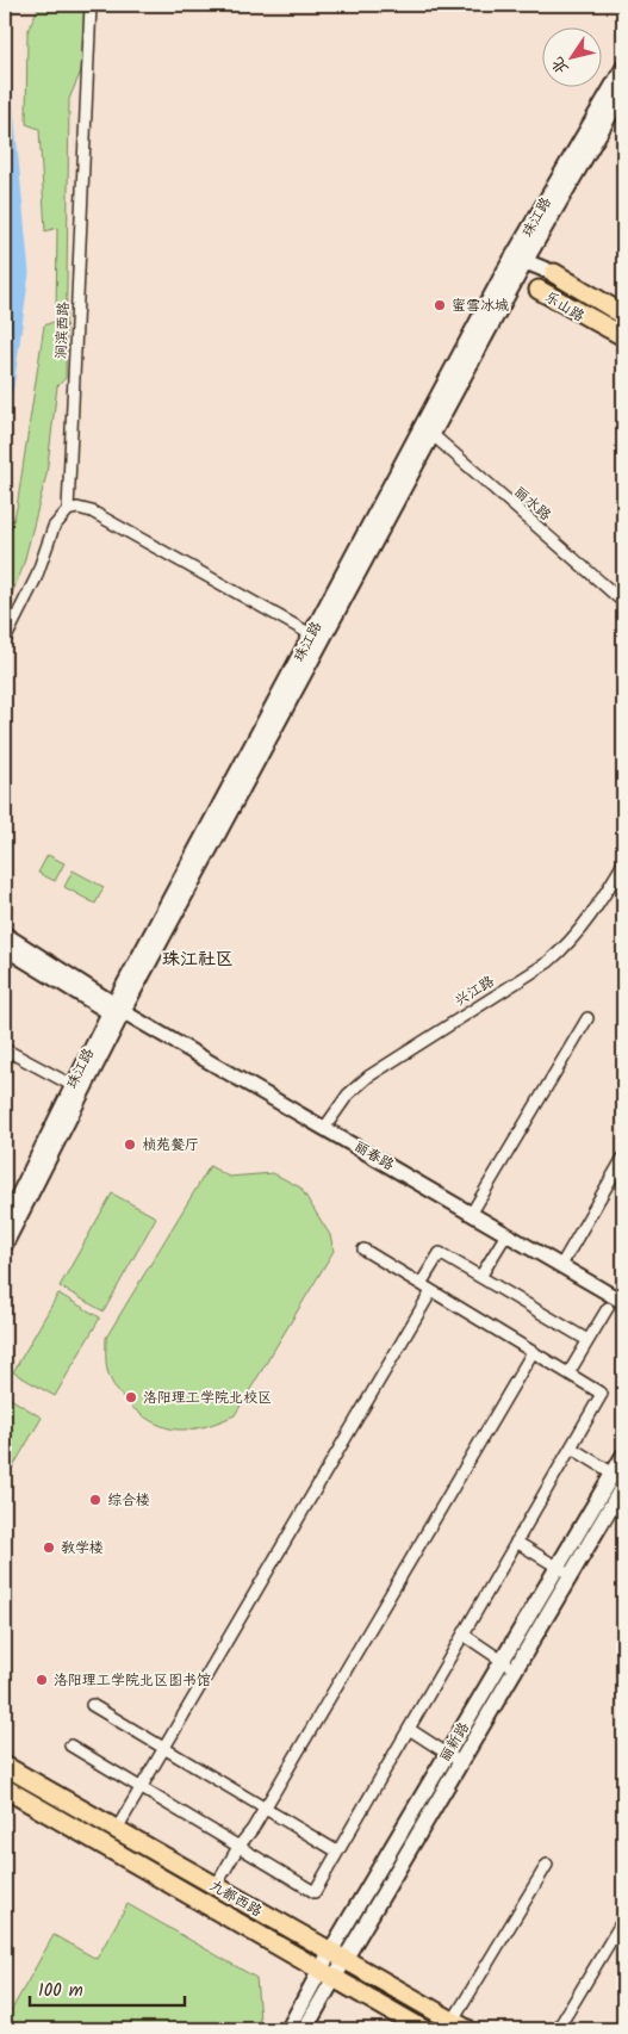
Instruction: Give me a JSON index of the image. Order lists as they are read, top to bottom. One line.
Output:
{"streets":{"main road":["珠江路","乐山路","丽春路","丽新路","九都西路"],"street":["涧滨西路","丽水路","兴江路"]},"crossings":[["珠江路","乐山路"],["珠江路","丽水路"],["珠江路","丽春路"],["兴江路","丽春路"],["丽新路","九都西路"]],"districts":["珠江社区"],"places":["蜜雪冰城","桢苑餐厅","洛阳理工学院北校区","综合楼","教学楼","洛阳理工学院北区图书馆"],"scale_bar":"100 m","north":"bottom left"}
